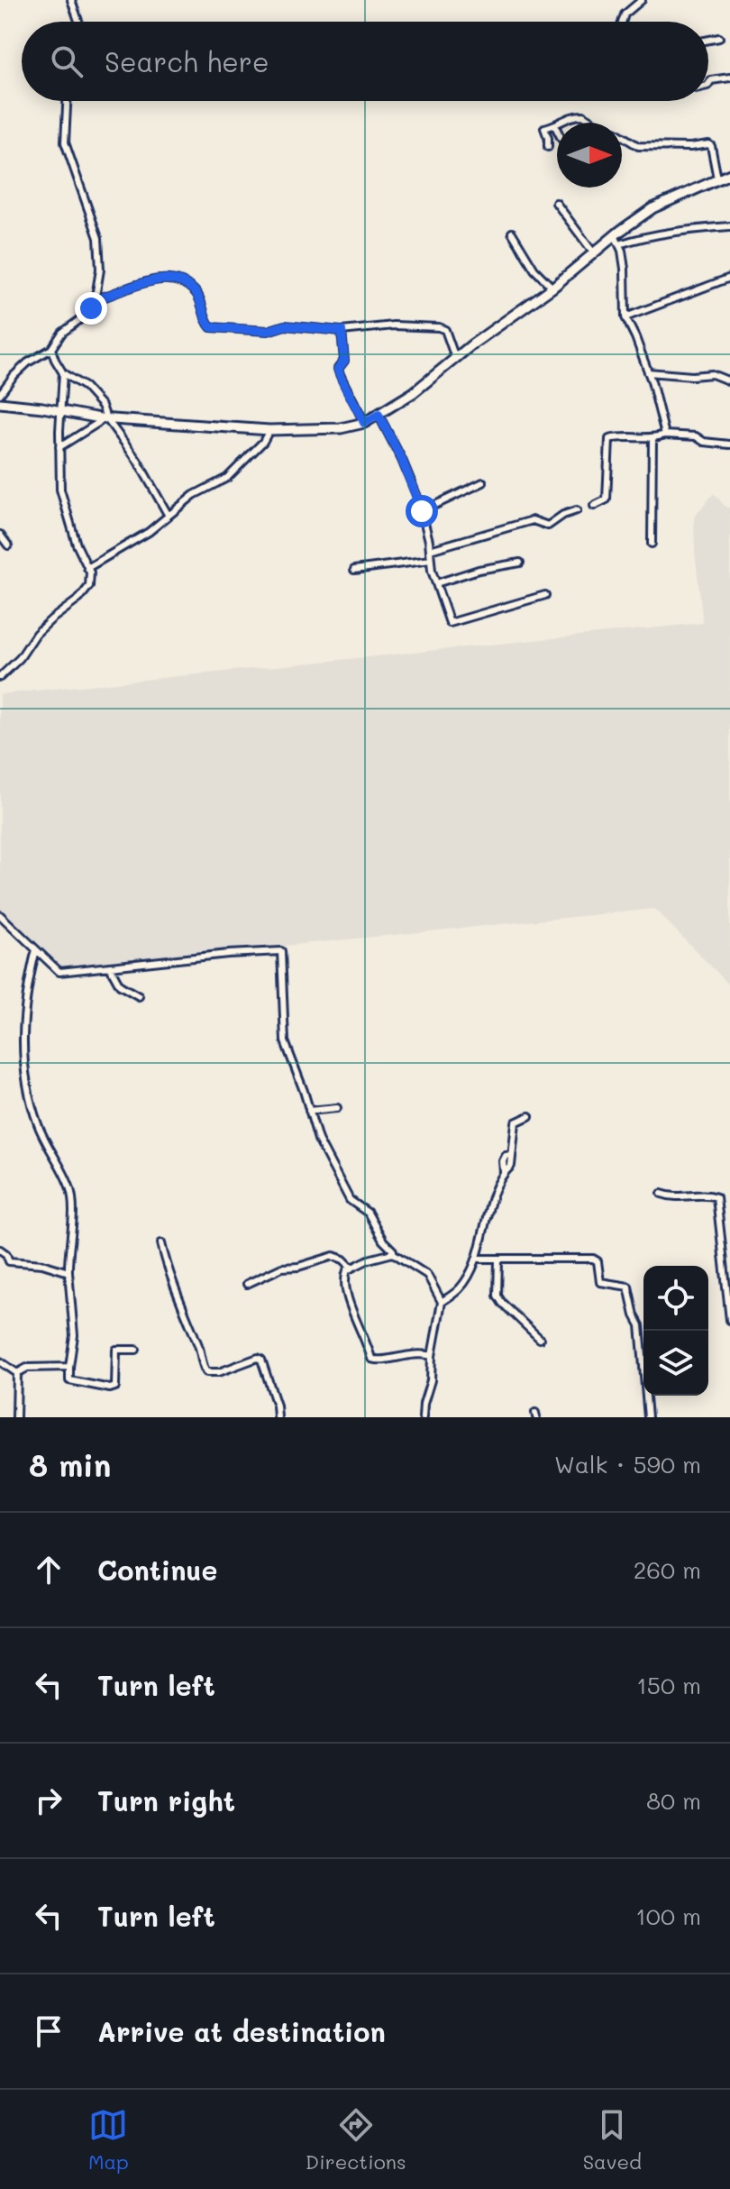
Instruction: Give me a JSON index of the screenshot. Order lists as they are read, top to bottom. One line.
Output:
{"north":"right","page":{"search":"Search here","heading":["8 min","Walk · 590 m"],"list":[["Continue","260 m"],["Turn left","150 m"],["Turn right","80 m"],["Turn left","100 m"],"Arrive at destination"],"nav":["Map","Directions","Saved"]}}
